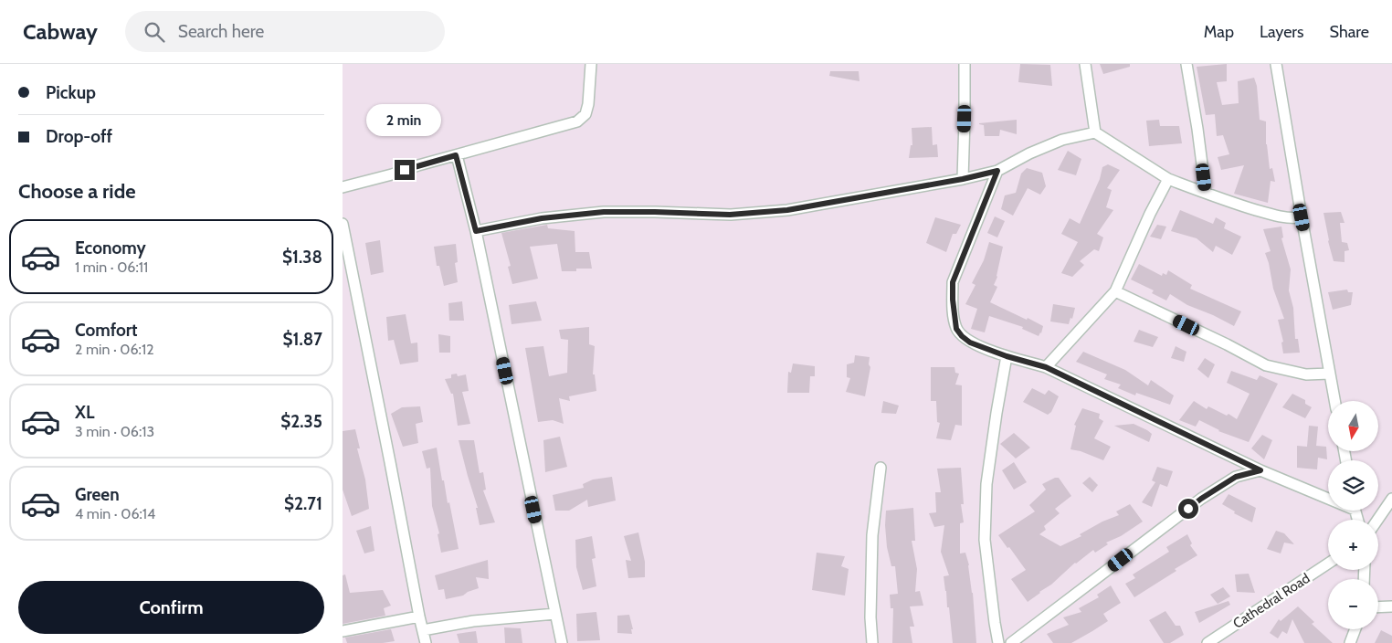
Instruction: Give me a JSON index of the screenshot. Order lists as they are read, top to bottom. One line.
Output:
{"streets":{"street":["Cathedral Road"]},"north":"bottom","page":{"header":"Cabway","search":"Search here","nav":["Map","Layers","Share"],"banner":["Pickup","Drop-off"],"bubble":"2 min","heading":"Choose a ride","list":[{"name":"Economy","note":"1 min · 06:11","value":"$1.38"},{"name":"Comfort","note":"2 min · 06:12","value":"$1.87"},{"name":"XL","note":"3 min · 06:13","value":"$2.35"},{"name":"Green","note":"4 min · 06:14","value":"$2.71"}],"map_buttons":["+","−"],"buttons":"Confirm"}}
